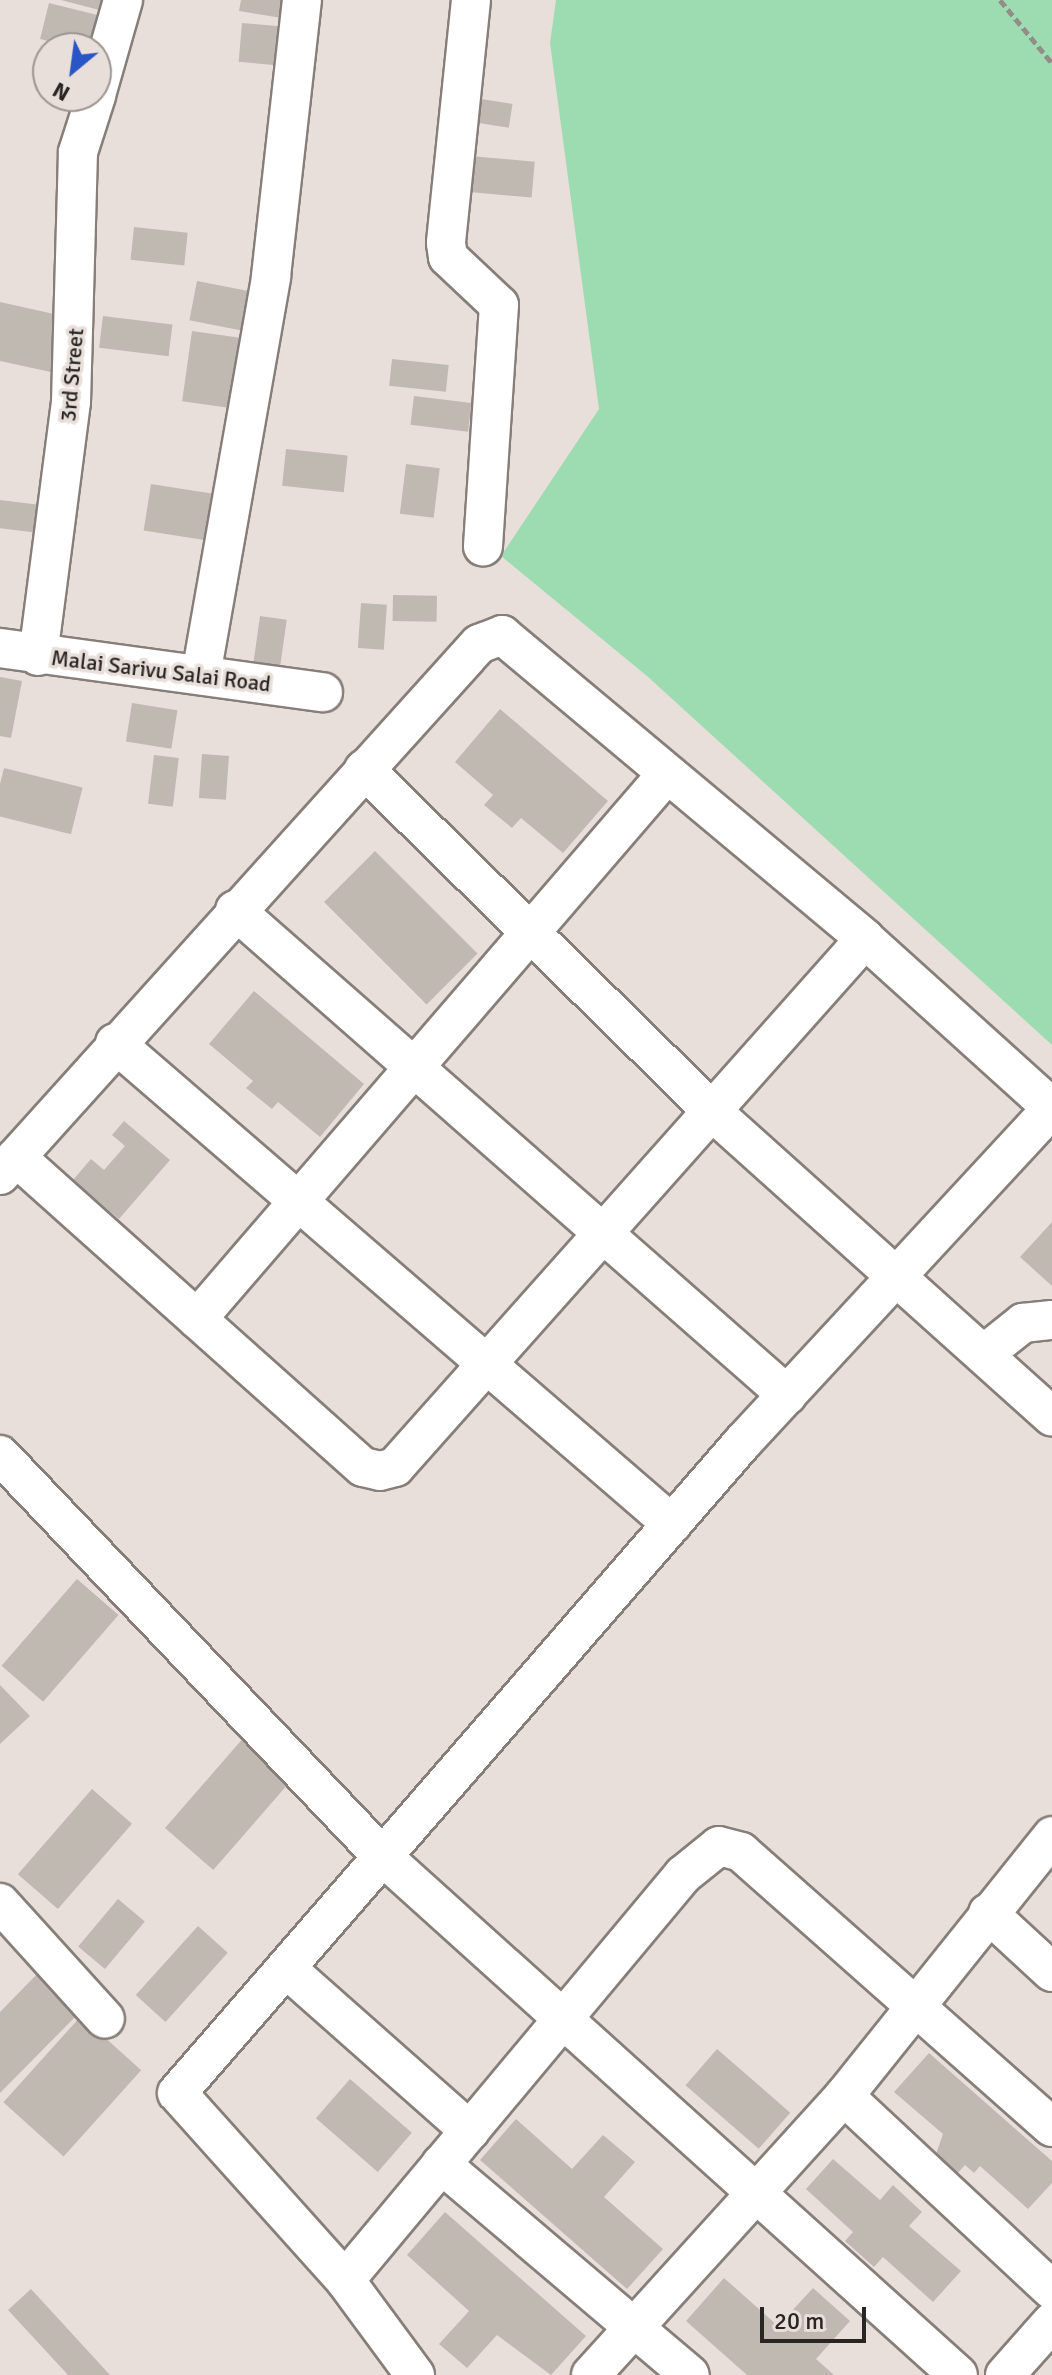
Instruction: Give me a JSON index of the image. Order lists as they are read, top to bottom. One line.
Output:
{"streets":{"street":["3rd Street","Malai Sarivu Salai Road"]},"crossings":[["3rd Street","Malai Sarivu Salai Road"]],"scale_bar":"20 m","north":"bottom left"}
